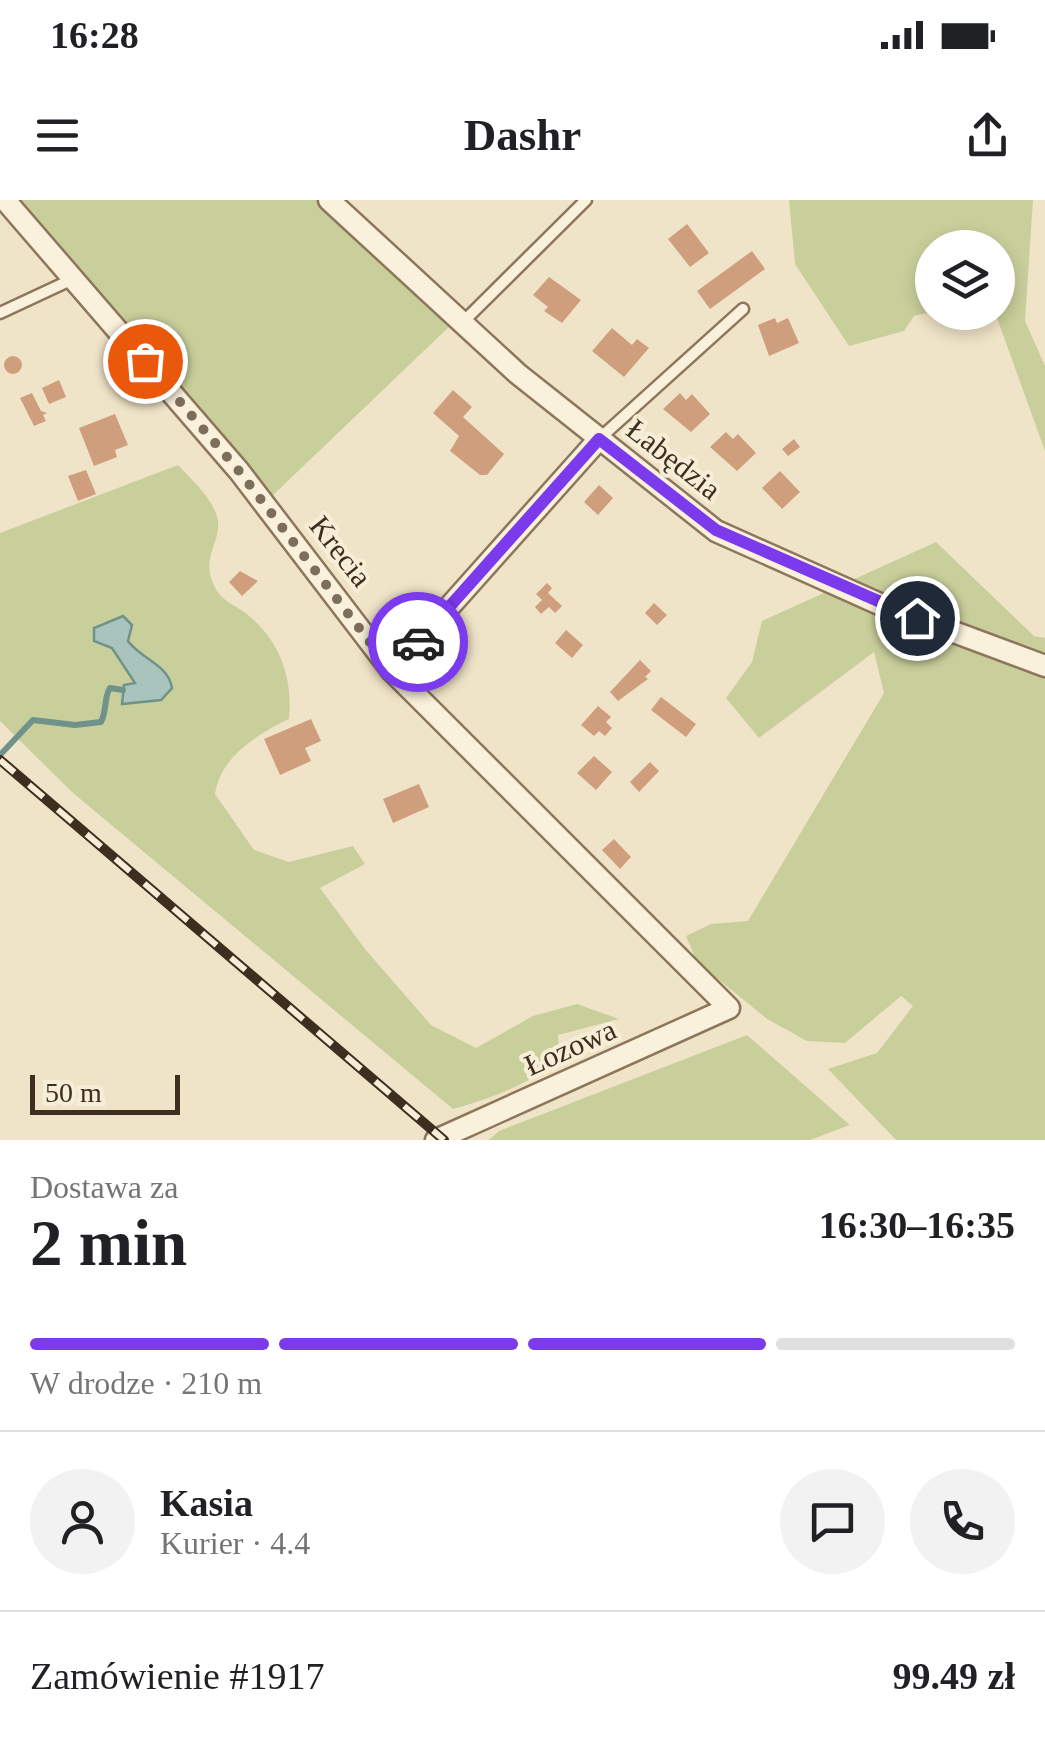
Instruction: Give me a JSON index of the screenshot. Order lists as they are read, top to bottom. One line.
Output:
{"streets":{"street":["Łabędzia","Krecia","Łozowa"]},"crossings":[["Krecia","Łozowa"]],"scale_bar":"50 m","page":{"status":"16:28","header":"Dashr","scale":"50 m","heading":["2 min","Dostawa za","16:30–16:35"],"panel":["Kasia","Kurier · 4.4","Zamówienie #1917","99.49 zł"],"bar":"W drodze · 210 m"}}
